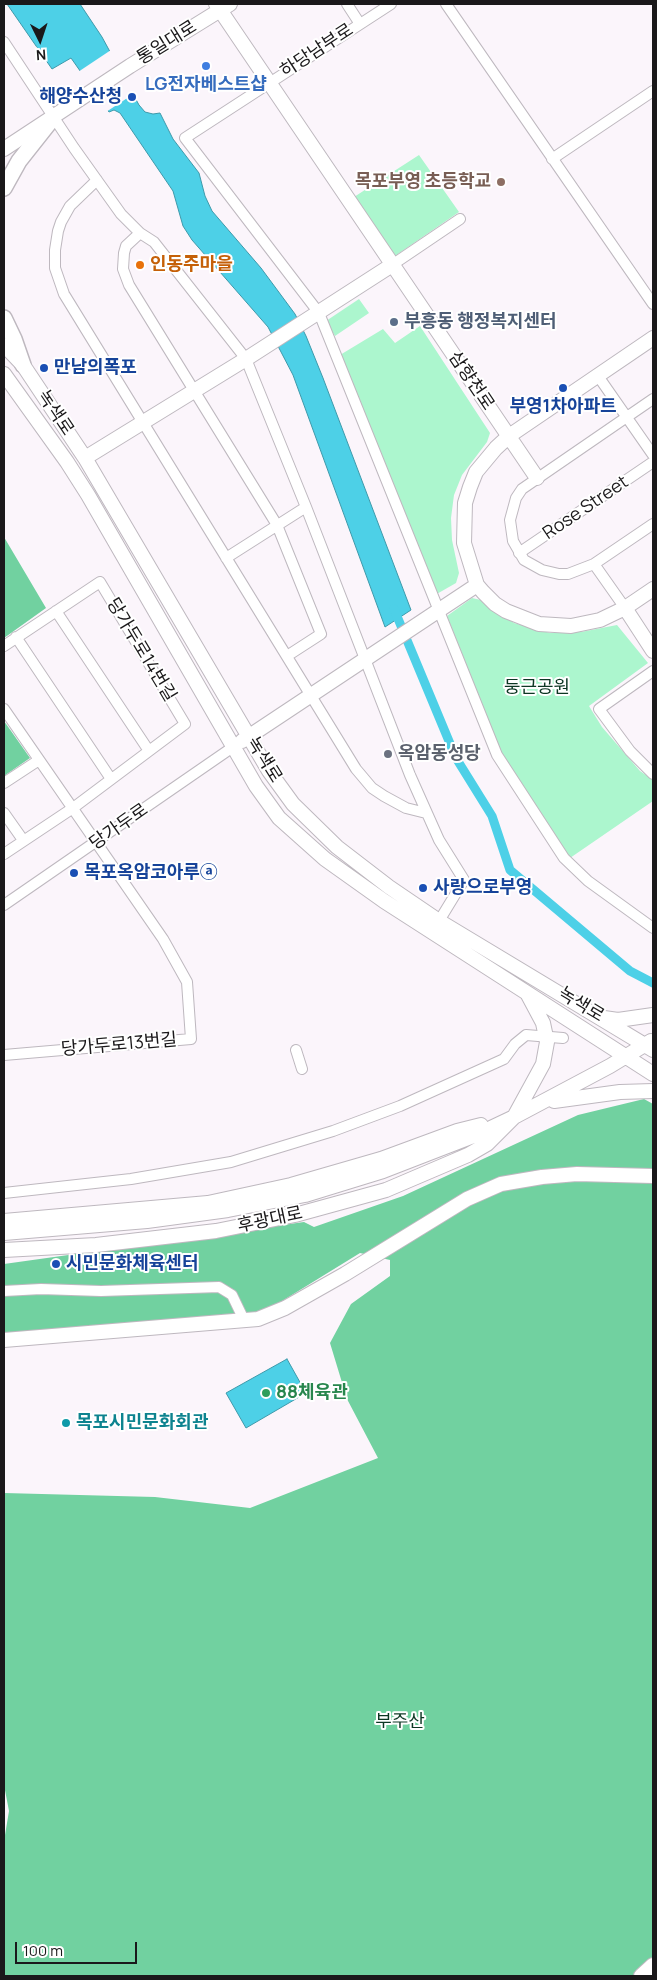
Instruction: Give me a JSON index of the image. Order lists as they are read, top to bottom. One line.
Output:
{"streets":{"street":["통일대로","하당남부로","삼향천로","녹색로","Rose Street","당가두로14번길","당가두로","당가두로13번길","후광대로"]},"crossings":[["통일대로","삼향천로"],["하당남부로","삼향천로"],["녹색로","당가두로"],["녹색로","후광대로"],["당가두로","당가두로13번길"]],"parks":["둥근공원","부주산"],"places":["LG전자베스트샵","해양수산청","목포부영 초등학교","인동주마을","부흥동 행정복지센터","만남의폭포","부영1차아파트","옥암동성당","목포옥암코아루ⓐ","사랑으로부영","시민문화체육센터","88체육관","목포시민문화회관"],"scale_bar":"100 m","north":"bottom"}
